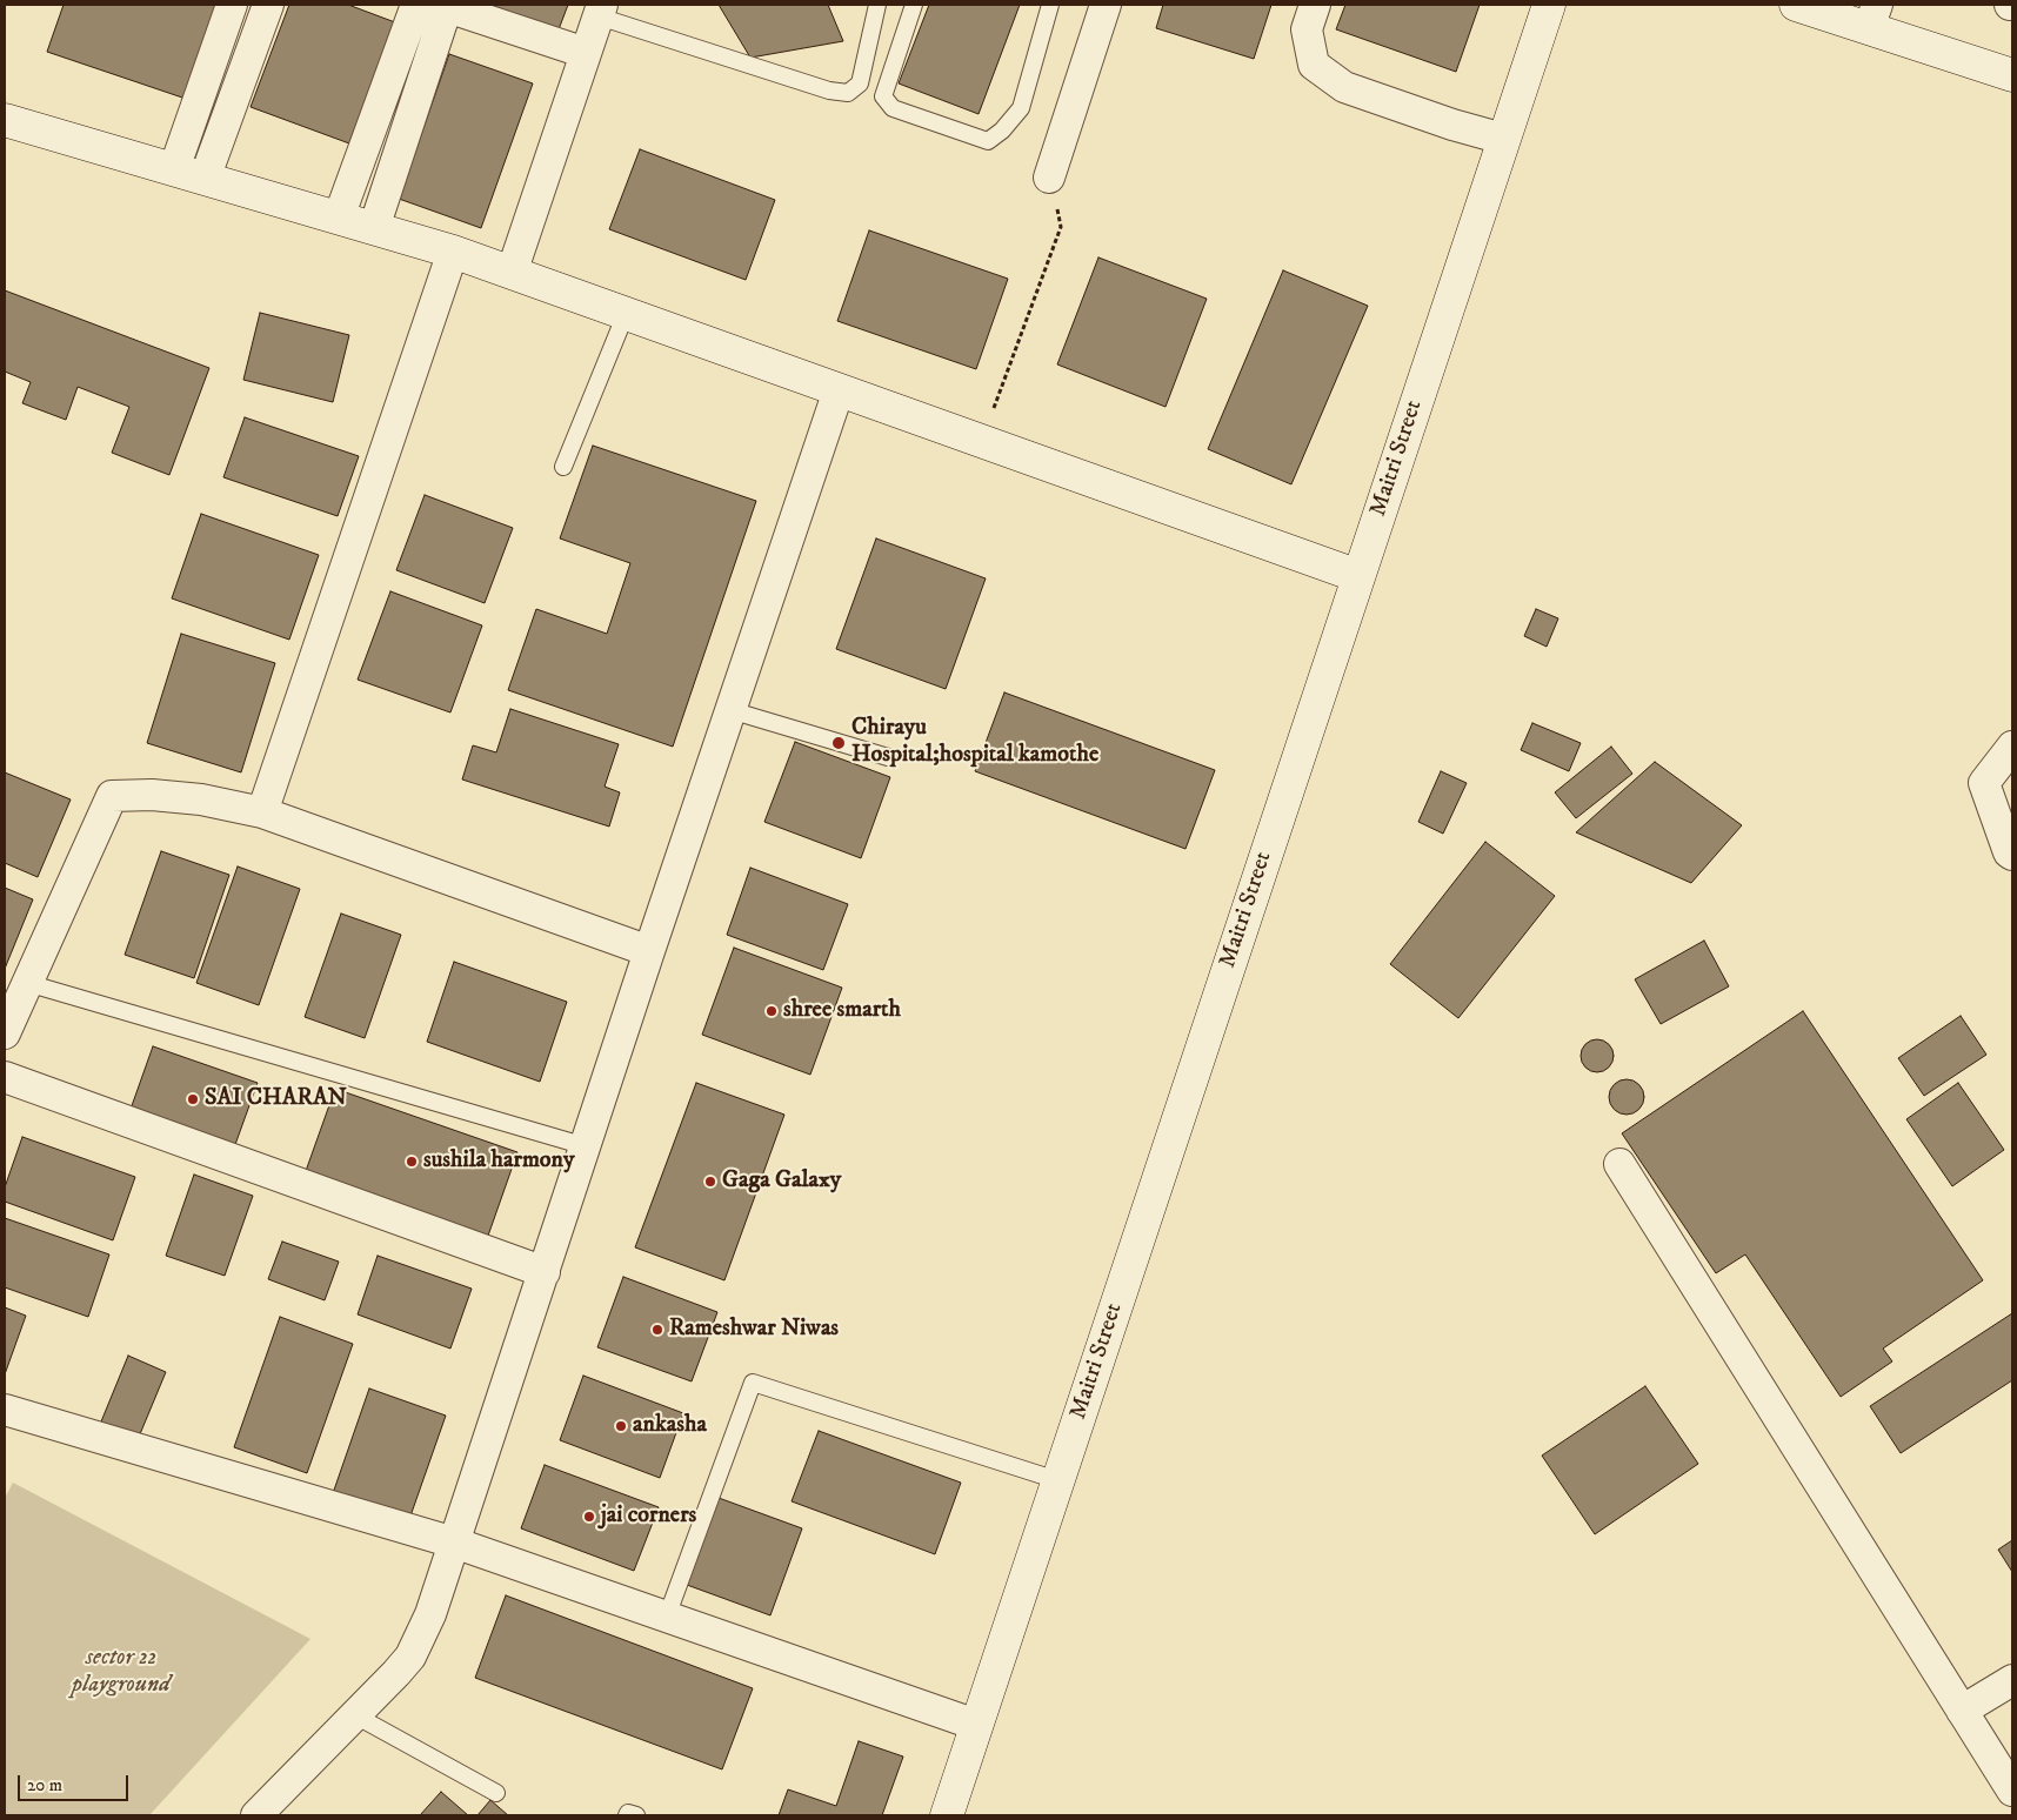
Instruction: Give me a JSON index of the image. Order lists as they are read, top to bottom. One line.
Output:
{"streets":{"street":["Maitri Street"]},"parks":["sector 22 playground"],"places":["Chirayu Hospital;hospital kamothe","shree smarth","SAI CHARAN","sushila harmony","Gaga Galaxy","Rameshwar Niwas","ankasha","jai corners"],"scale_bar":"20 m"}
